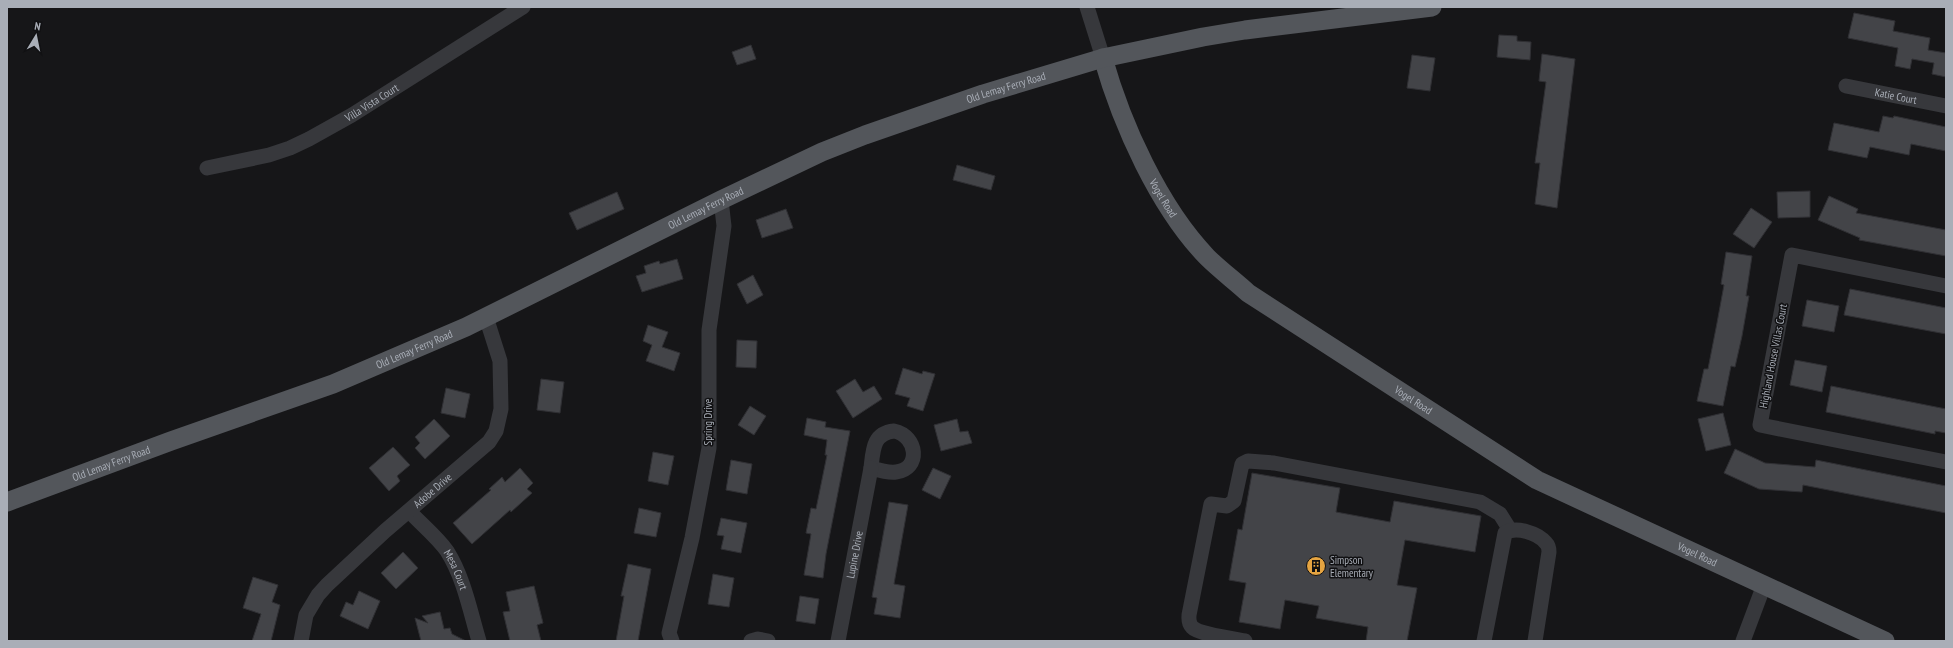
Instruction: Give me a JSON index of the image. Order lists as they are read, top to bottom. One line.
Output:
{"streets":{"main road":["Old Lemay Ferry Road","Vogel Road"],"street":["Katie Court","Villa Vista Court","Highland House Villas Court","Spring Drive","Adobe Drive","Lupine Drive","Mesa Court"]},"crossings":[["Old Lemay Ferry Road","Vogel Road"],["Old Lemay Ferry Road","Spring Drive"],["Old Lemay Ferry Road","Adobe Drive"],["Adobe Drive","Mesa Court"]],"places":{"building":["Simpson Elementary"]},"north":"top"}
